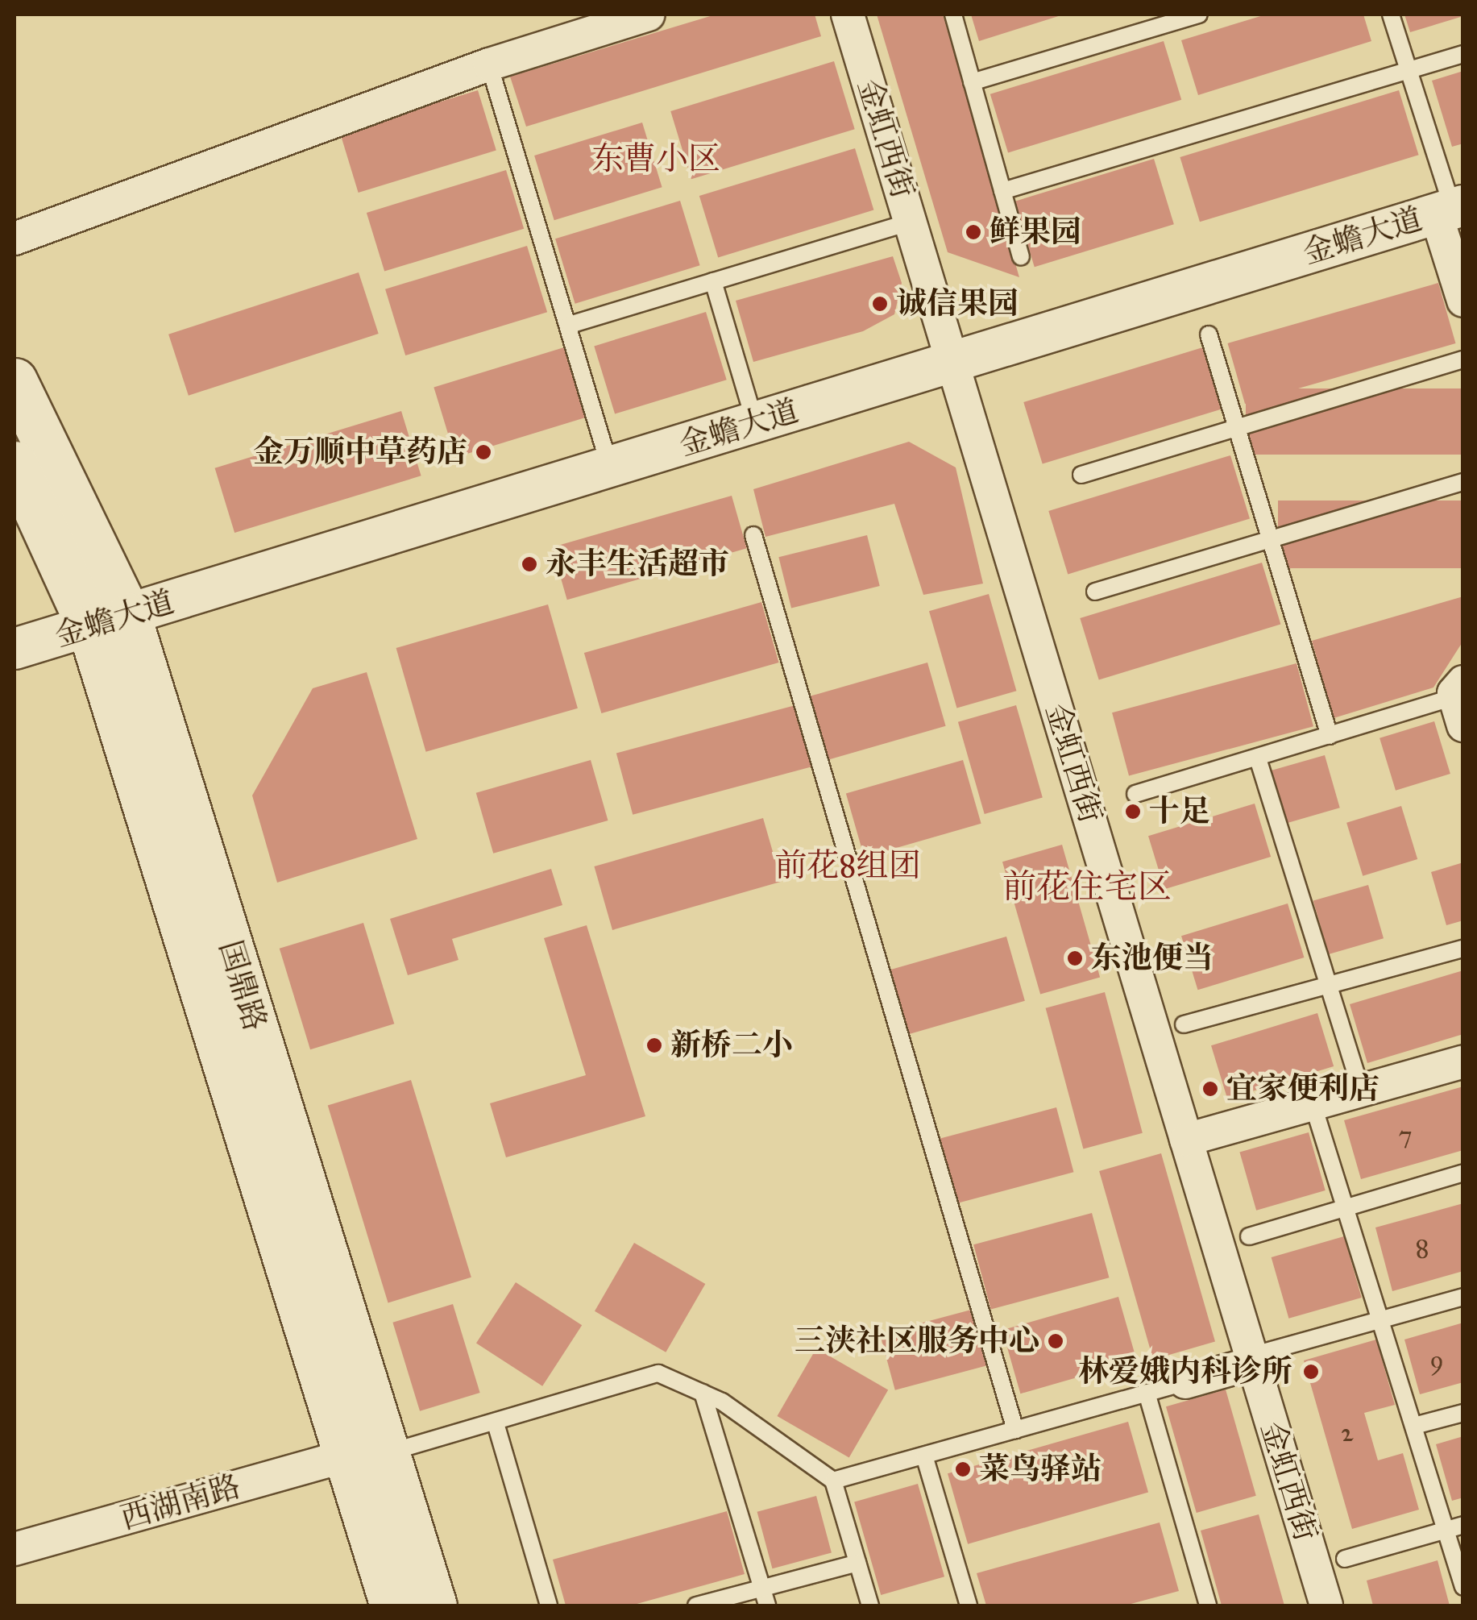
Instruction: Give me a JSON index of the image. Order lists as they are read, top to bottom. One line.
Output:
{"streets":{"main road":["国鼎路"],"street":["金虹西街","金蟾大道","西湖南路"]},"crossings":[["金虹西街","金蟾大道"],["金蟾大道","国鼎路"],["国鼎路","西湖南路"]],"districts":["东曹小区","前花8组团","前花住宅区"],"places":["鲜果园","诚信果园","金万顺中草药店","永丰生活超市","十足","东池便当","新桥二小","宜家便利店","三浃社区服务中心","林爱娥内科诊所","菜鸟驿站"],"house_numbers":["7","8","9","2"]}
